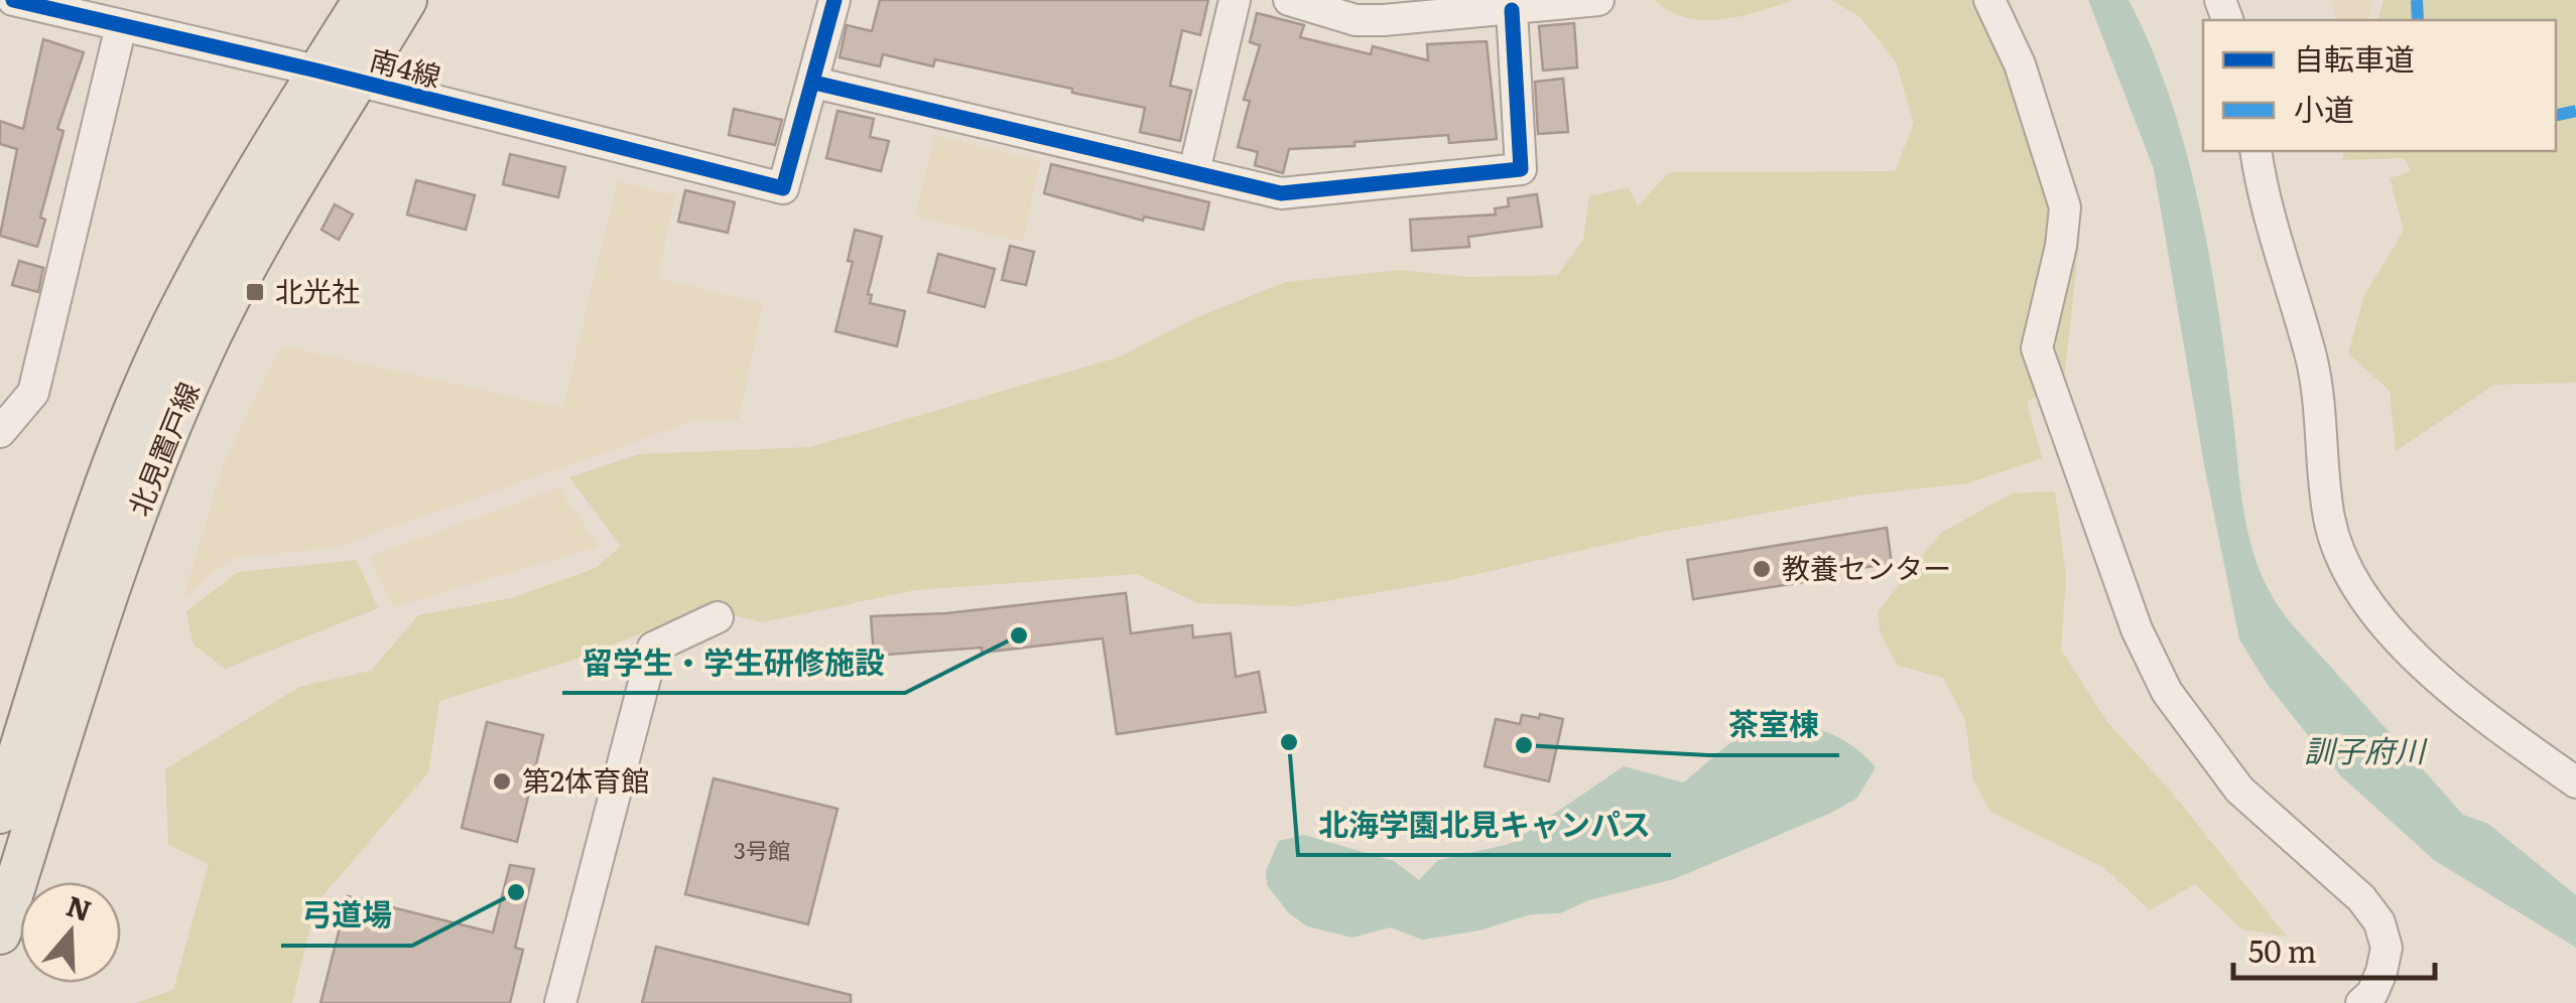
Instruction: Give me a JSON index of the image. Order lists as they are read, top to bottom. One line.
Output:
{"streets":{"main road":["北見置戸線"],"street":["南4線"]},"crossings":[["南4線","北見置戸線"]],"water":["訓子府川"],"places":{"transit":["北光社"],"other":["教養センター","留学生・学生研修施設","北海学園北見キャンパス","茶室棟","第2体育館","弓道場"]},"house_numbers":["3号館"],"legend":["自転車道","小道"],"scale_bar":"50 m","north":"top"}
